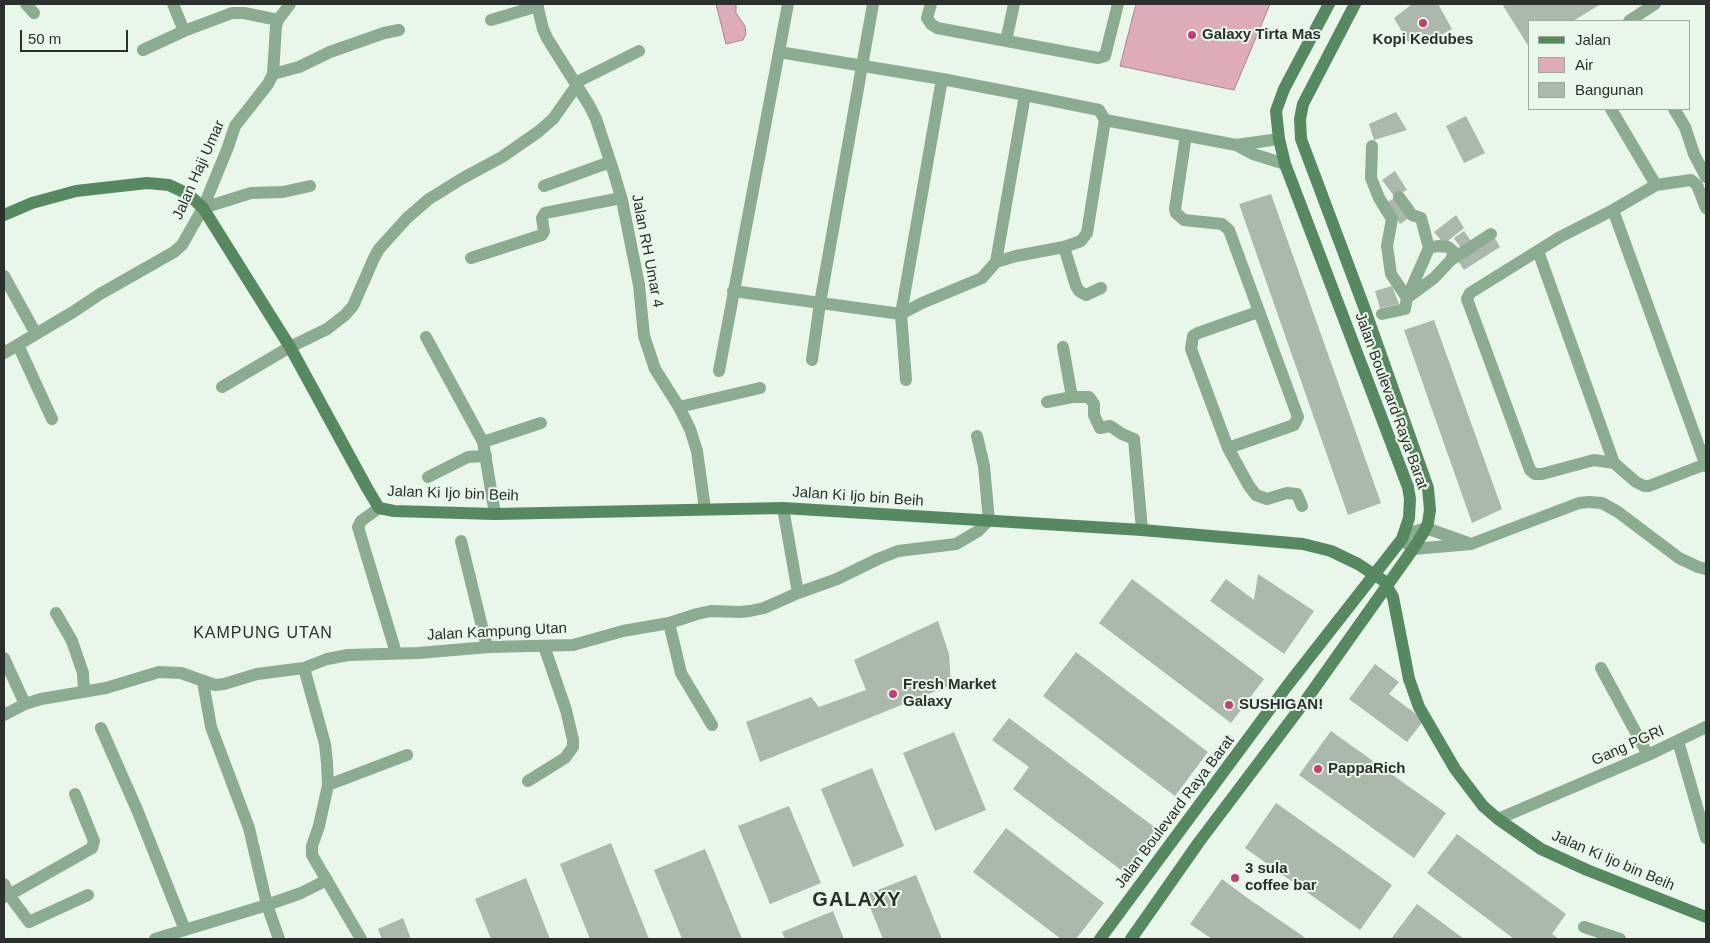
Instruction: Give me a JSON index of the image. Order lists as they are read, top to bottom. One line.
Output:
{"streets":{"main road":["Jalan Boulevard Raya Barat","Jalan Ki Ijo bin Beih"],"street":["Jalan Haji Umar","Jalan RH Umar 4","Jalan Kampung Utan","Gang PGRI"]},"crossings":[["Jalan Haji Umar","Jalan Ki Ijo bin Beih"],["Jalan RH Umar 4","Jalan Ki Ijo bin Beih"],["Jalan Ki Ijo bin Beih","Jalan Kampung Utan"],["Jalan Ki Ijo bin Beih","Gang PGRI"]],"districts":["KAMPUNG UTAN","GALAXY"],"places":["Kopi Kedubes","Galaxy Tirta Mas","Fresh Market Galaxy","SUSHIGAN!","PappaRich","3 sula coffee bar"],"legend":["Jalan","Air","Bangunan"],"scale_bar":"50 m"}
